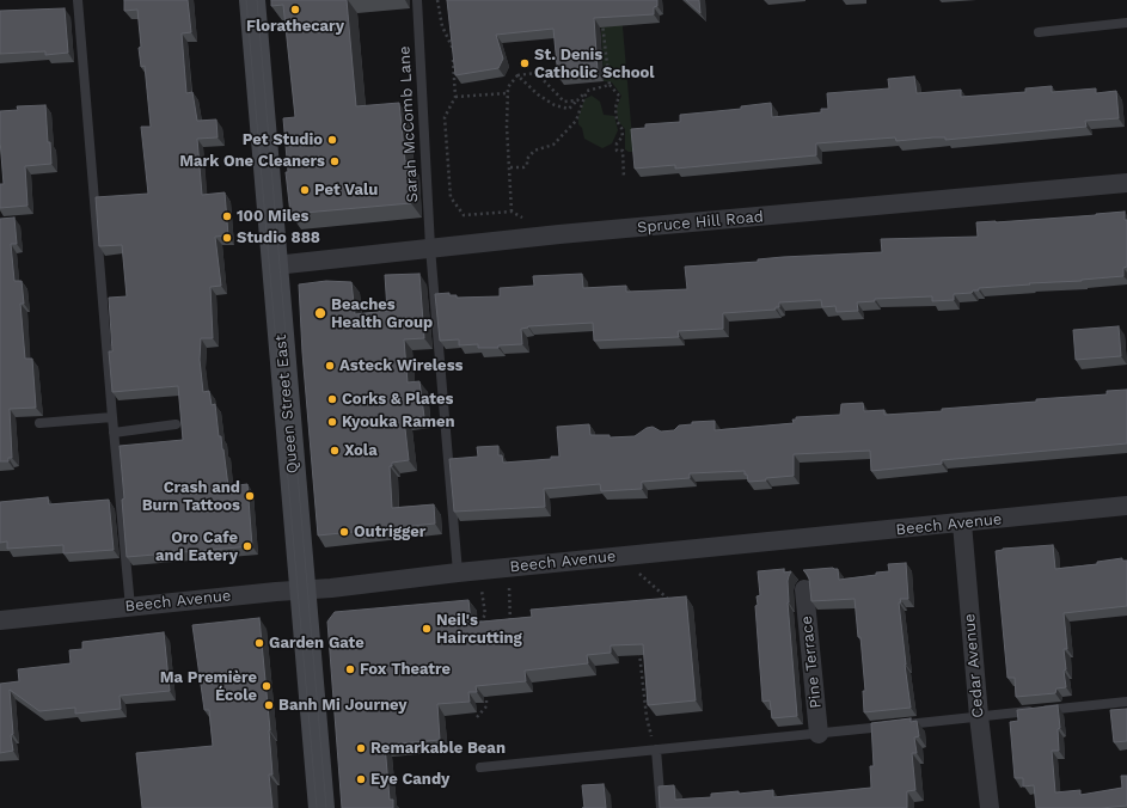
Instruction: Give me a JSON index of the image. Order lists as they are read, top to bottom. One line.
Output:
{"streets":{"main road":["Queen Street East"],"street":["Spruce Hill Road","Beech Avenue","Pine Terrace","Cedar Avenue"],"lane":["Sarah McComb Lane"]},"crossings":[["Sarah McComb Lane","Spruce Hill Road"],["Sarah McComb Lane","Beech Avenue"],["Spruce Hill Road","Queen Street East"],["Queen Street East","Beech Avenue"],["Beech Avenue","Cedar Avenue"]],"places":["Florathecary","St. Denis Catholic School","Pet Studio","Mark One Cleaners","Pet Valu","100 Miles","Studio 888","Beaches Health Group","Asteck Wireless","Corks & Plates","Kyouka Ramen","Xola","Crash and Burn Tattoos","Outrigger","Oro Cafe and Eatery","Neil's Haircutting","Garden Gate","Fox Theatre","Ma Première École","Banh Mi Journey","Remarkable Bean","Eye Candy"]}
